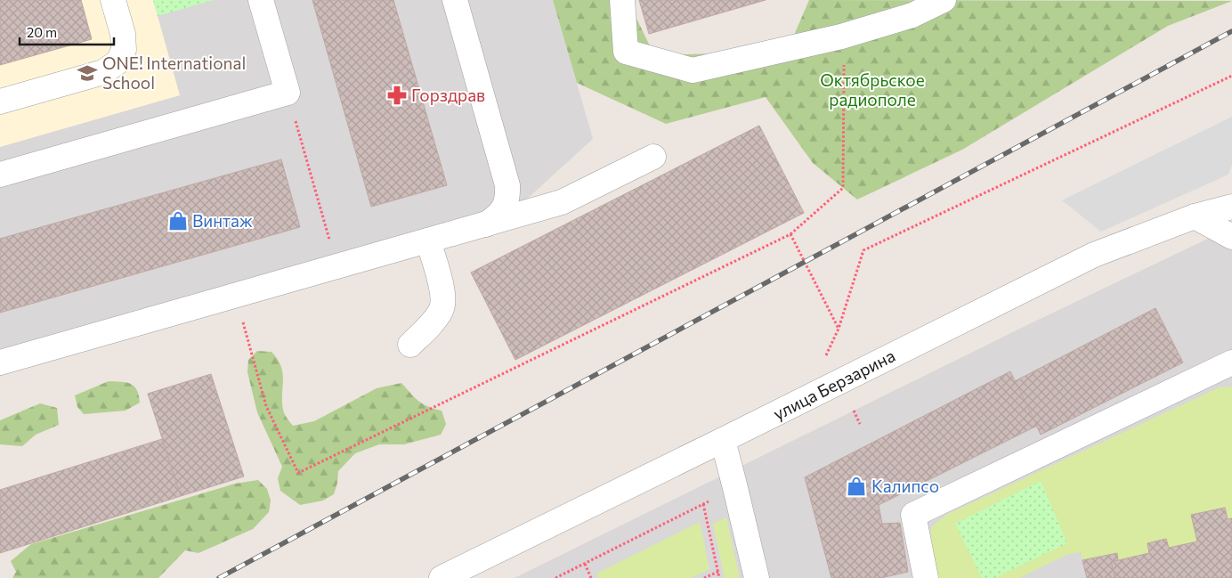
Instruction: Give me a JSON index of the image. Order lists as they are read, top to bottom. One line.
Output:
{"streets":{"street":["улица Берзарина"]},"parks":["Октябрьское радиополе"],"places":{"school or university":["ONE! International School"],"pharmacy":["Горздрав"],"shop":["Винтаж","Калипсо"]},"scale_bar":"20 m"}
